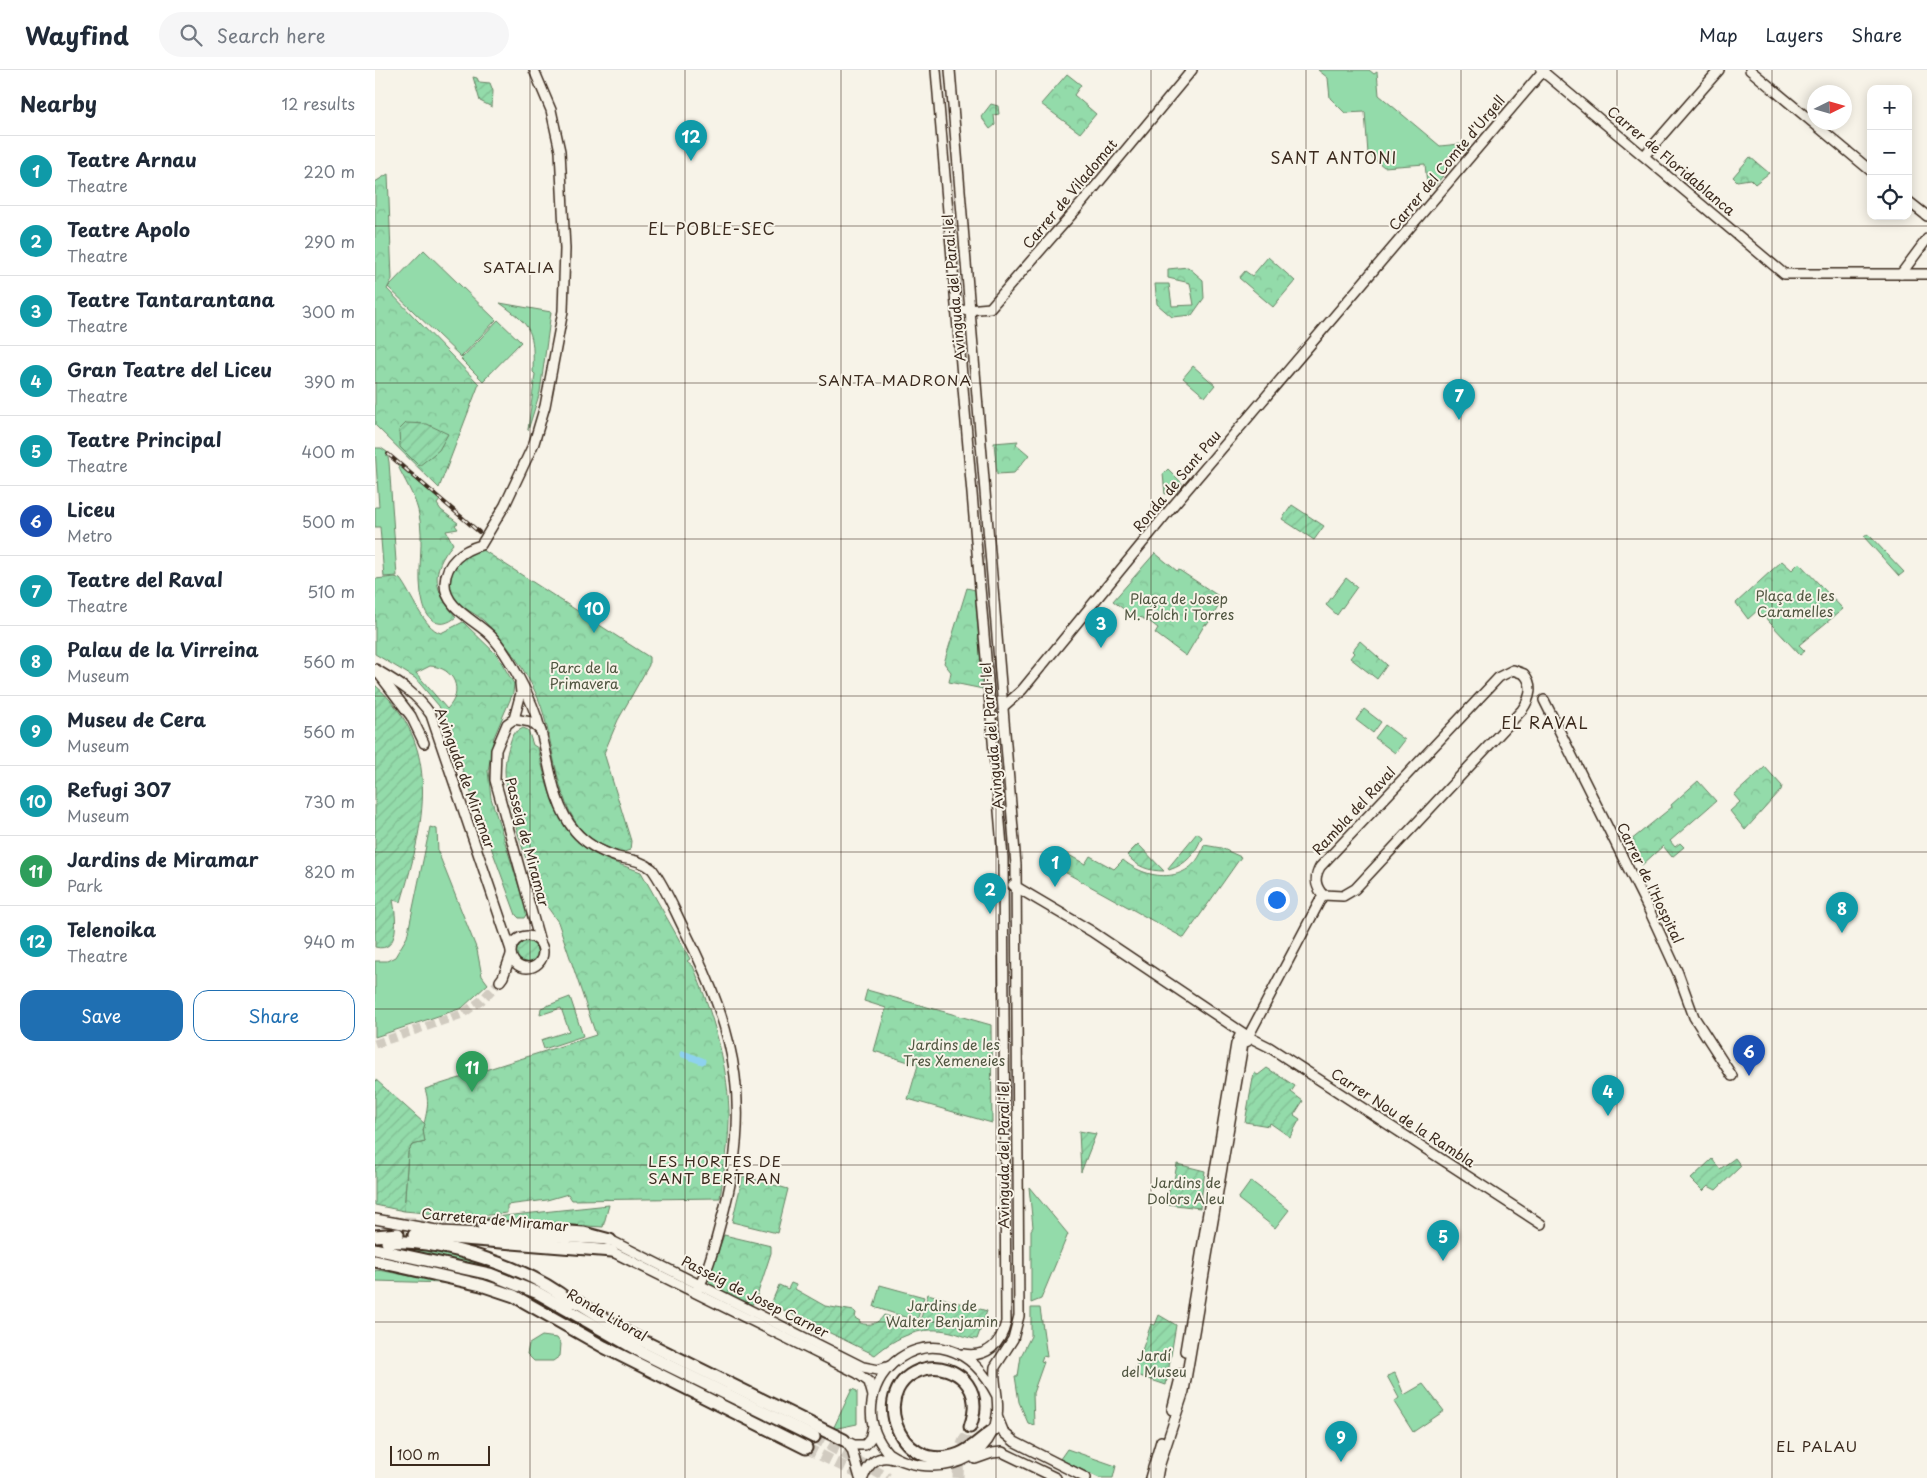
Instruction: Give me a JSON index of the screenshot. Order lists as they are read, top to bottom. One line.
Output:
{"streets":{"highway":["Ronda Litoral"],"street":["Carrer de Floridablanca","Carrer del Comte d'Urgell","Carrer de Viladomat","Avinguda del Paral·lel","Ronda de Sant Pau","Avinguda de Miramar","Rambla del Raval","Passeig de Miramar","Carrer de l'Hospital","Carrer Nou de la Rambla","Carretera de Miramar","Passeig de Josep Carner"]},"crossings":[["Carrer de Floridablanca","Carrer del Comte d'Urgell"],["Carrer del Comte d'Urgell","Ronda de Sant Pau"],["Carrer de Viladomat","Avinguda del Paral·lel"],["Avinguda del Paral·lel","Ronda de Sant Pau"],["Avinguda del Paral·lel","Carrer Nou de la Rambla"],["Avinguda del Paral·lel","Passeig de Josep Carner"],["Avinguda de Miramar","Passeig de Miramar"],["Carretera de Miramar","Passeig de Josep Carner"]],"districts":["SANT ANTONI","EL POBLE-SEC","SATALIA","SANTA MADRONA","EL RAVAL","LES HORTES DE SANT BERTRAN","EL PALAU"],"parks":["Plaça de les Caramelles","Plaça de Josep M. Folch i Torres","Parc de la Primavera","Jardins de les Tres Xemeneies","Jardins de Dolors Aleu","Jardins de Walter Benjamin","Jardí del Museu"],"scale_bar":"100 m","north":"right","page":{"header":"Wayfind","search":"Search here","nav":["Map","Layers","Share"],"heading":["Nearby","12 results"],"map_buttons":["+","−"],"pins":["12","7","10","3","1","2","8","6","11","4","5","9"],"list":[{"mark":"1","name":"Teatre Arnau","note":"Theatre","value":"220 m"},{"mark":"2","name":"Teatre Apolo","note":"Theatre","value":"290 m"},{"mark":"3","name":"Teatre Tantarantana","note":"Theatre","value":"300 m"},{"mark":"4","name":"Gran Teatre del Liceu","note":"Theatre","value":"390 m"},{"mark":"5","name":"Teatre Principal","note":"Theatre","value":"400 m"},{"mark":"6","name":"Liceu","note":"Metro","value":"500 m"},{"mark":"7","name":"Teatre del Raval","note":"Theatre","value":"510 m"},{"mark":"8","name":"Palau de la Virreina","note":"Museum","value":"560 m"},{"mark":"9","name":"Museu de Cera","note":"Museum","value":"560 m"},{"mark":"10","name":"Refugi 307","note":"Museum","value":"730 m"},{"mark":"11","name":"Jardins de Miramar","note":"Park","value":"820 m"},{"mark":"12","name":"Telenoika","note":"Theatre","value":"940 m"}],"buttons":["Save","Share"],"scale":"100 m"}}
